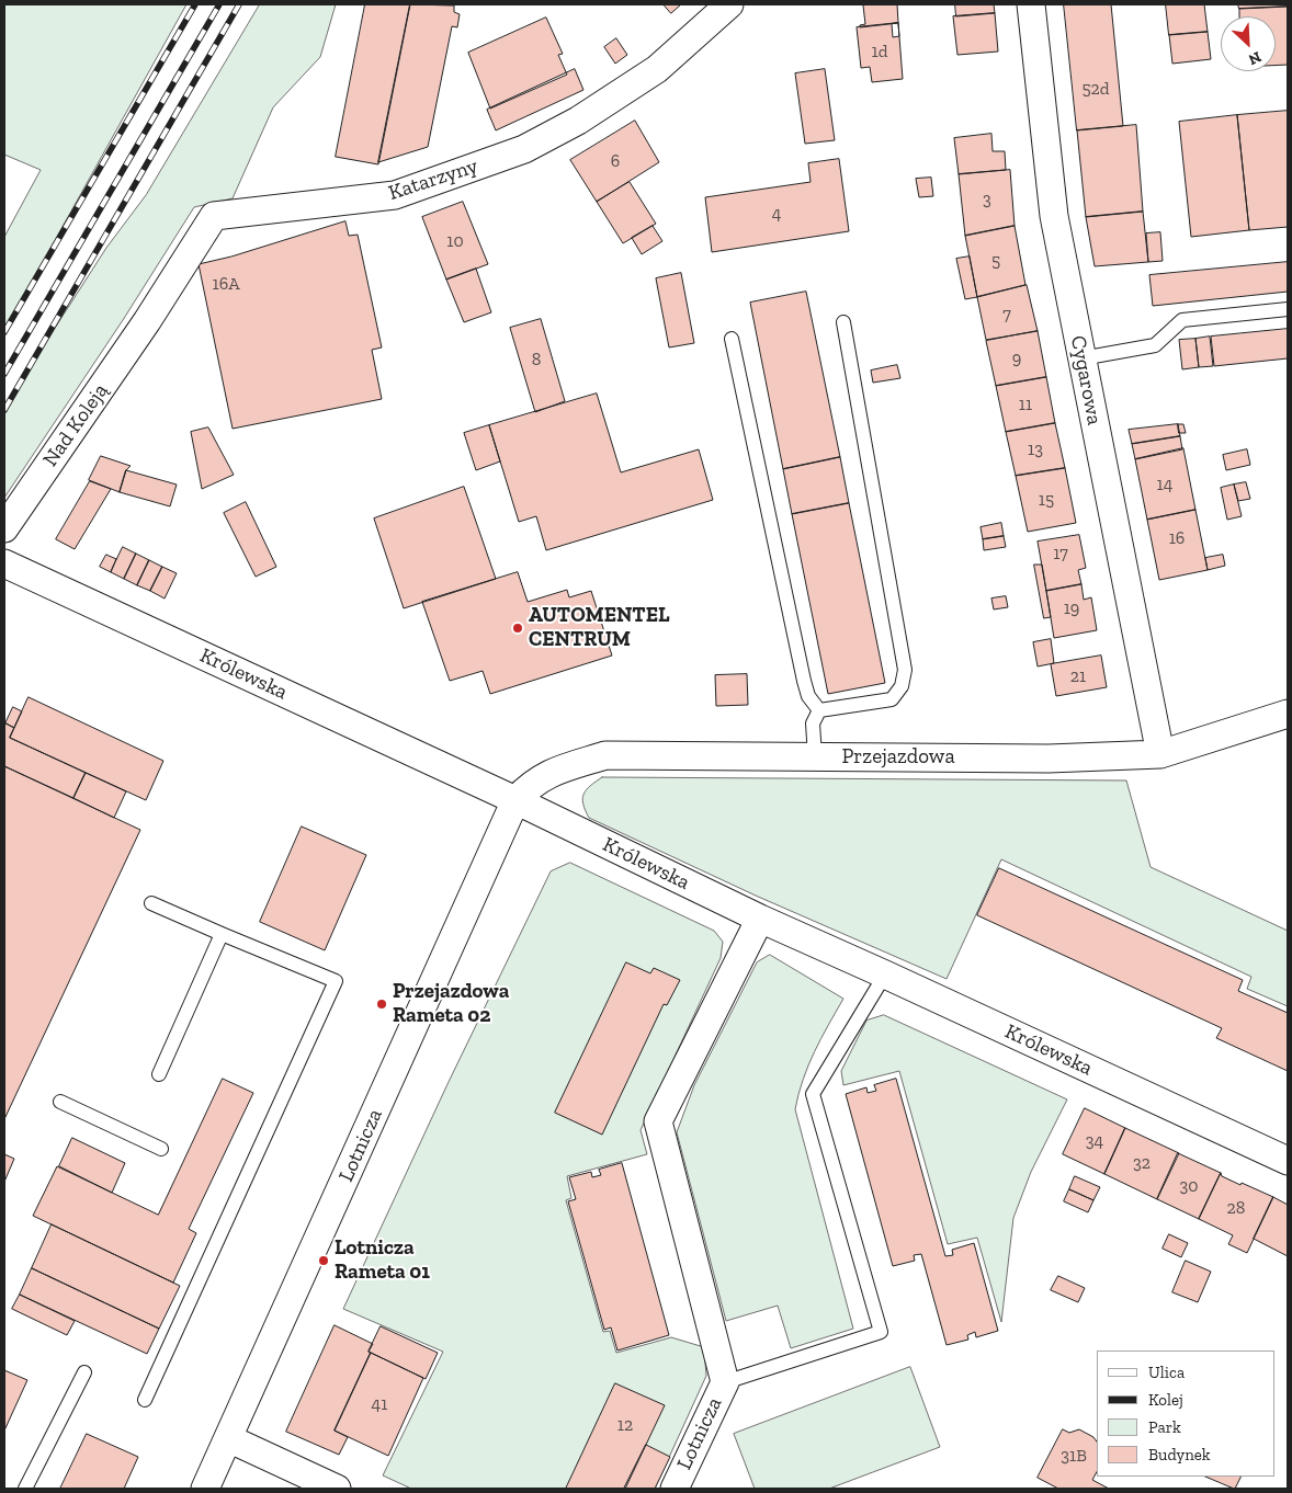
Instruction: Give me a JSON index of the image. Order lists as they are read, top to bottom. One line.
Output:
{"streets":{"street":["Katarzyny","Cygarowa","Nad Koleją","Królewska","Przejazdowa","Lotnicza"]},"crossings":[["Katarzyny","Nad Koleją"],["Cygarowa","Przejazdowa"],["Królewska","Przejazdowa"],["Królewska","Lotnicza"],["Przejazdowa","Lotnicza"]],"places":["AUTOMENTEL CENTRUM","Przejazdowa Rameta 02","Lotnicza Rameta 01"],"house_numbers":["1d","52d","6","3","4","10","5","16A","7","9","8","11","13","14","15","16","17","19","21","34","32","30","28","41","12","31B"],"legend":["Ulica","Kolej","Park","Budynek"],"north":"bottom right"}
